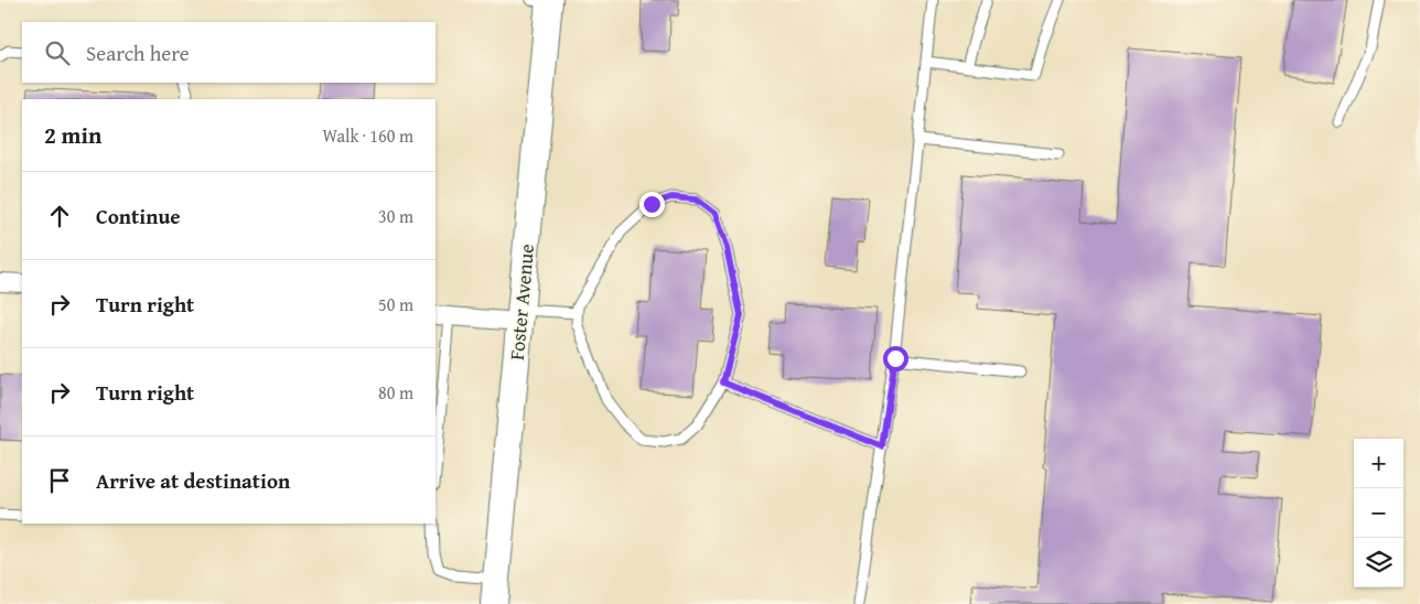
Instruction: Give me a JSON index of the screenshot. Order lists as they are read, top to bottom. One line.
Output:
{"streets":{"main road":["Foster Avenue"]},"page":{"search":"Search here","heading":["2 min","Walk · 160 m"],"list":[["Continue","30 m"],["Turn right","50 m"],["Turn right","80 m"],"Arrive at destination"],"map_buttons":["+","−"]}}
